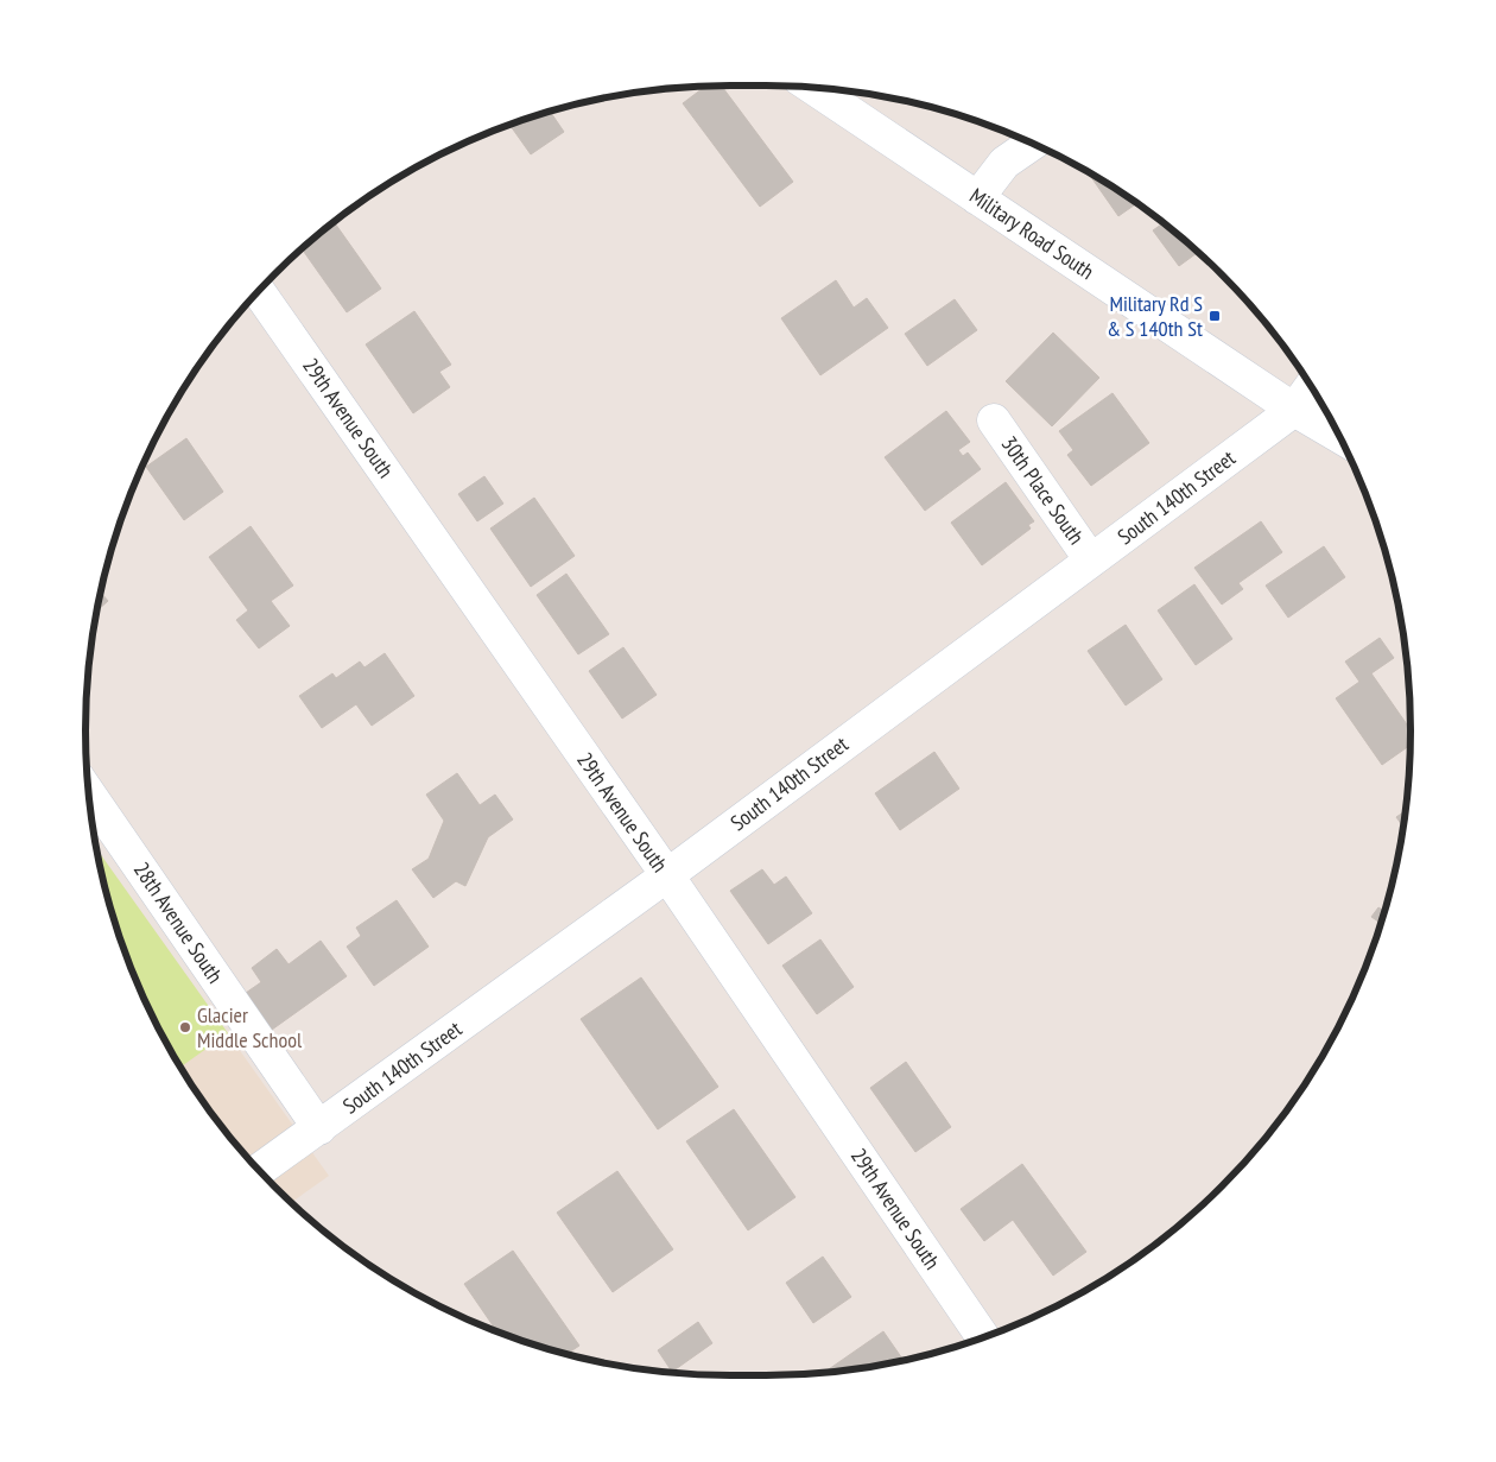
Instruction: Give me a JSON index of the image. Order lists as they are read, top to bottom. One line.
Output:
{"streets":{"street":["Military Road South","29th Avenue South","30th Place South","South 140th Street","28th Avenue South"]},"crossings":[["Military Road South","South 140th Street"],["29th Avenue South","South 140th Street"],["30th Place South","South 140th Street"],["South 140th Street","28th Avenue South"]],"places":{"transit":["Military Rd S & S 140th St"],"other":["Glacier Middle School"]}}
